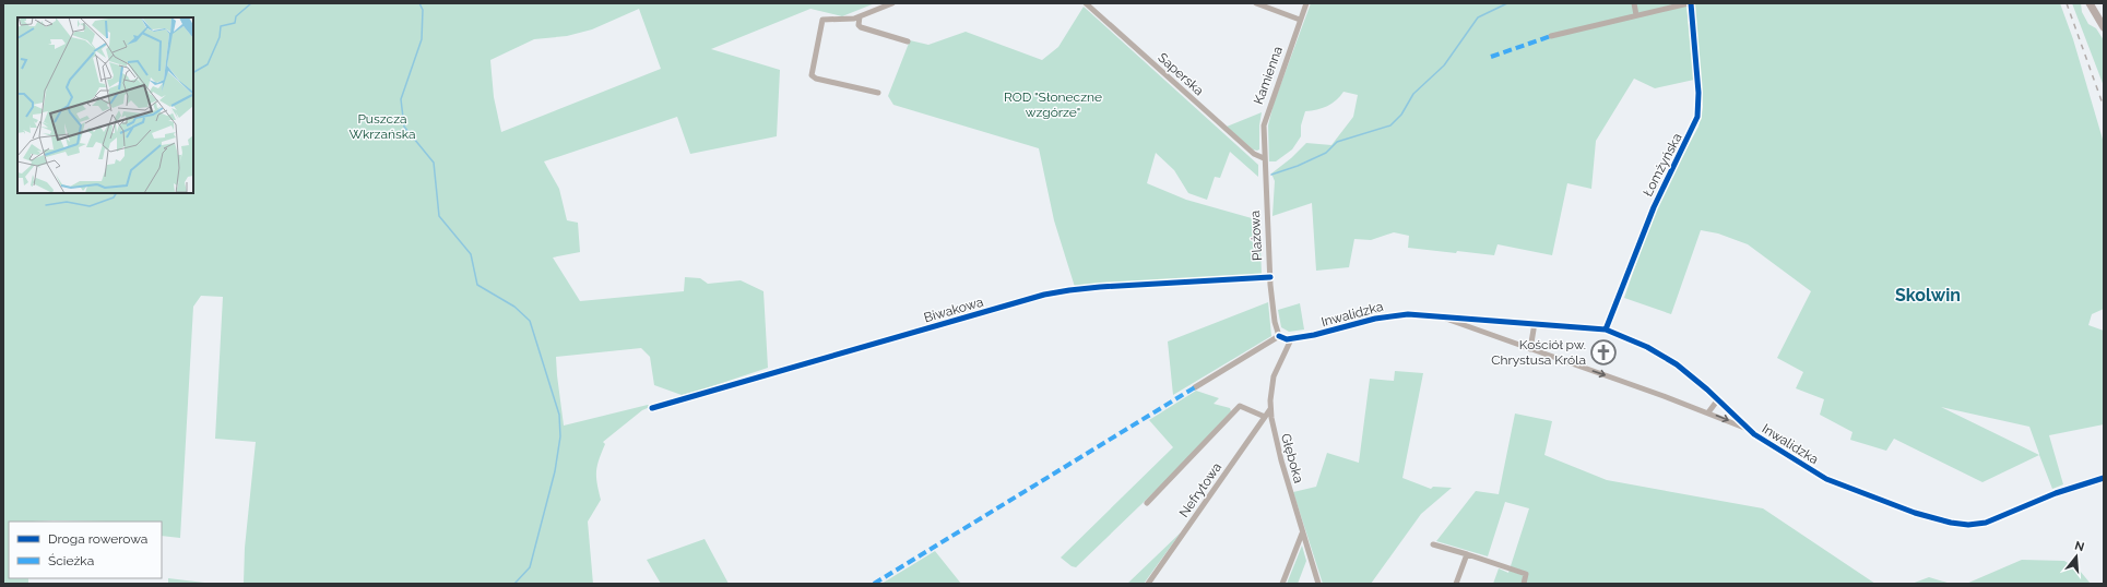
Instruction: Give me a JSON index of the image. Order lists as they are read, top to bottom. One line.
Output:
{"streets":{"street":["Saperska","Kamienna","Łomżyńska","Plażowa","Biwakowa","Inwalidzka","Głęboka","Nefrytowa"]},"crossings":[["Saperska","Kamienna"],["Saperska","Plażowa"],["Kamienna","Plażowa"],["Łomżyńska","Inwalidzka"],["Plażowa","Biwakowa"],["Plażowa","Inwalidzka"],["Inwalidzka","Głęboka"],["Głęboka","Nefrytowa"]],"districts":["Skolwin"],"parks":["ROD \"Słoneczne wzgórze\"","Puszcza Wkrzańska"],"places":{"church":["Kościół pw. Chrystusa Króla"]},"legend":["Droga rowerowa","Ścieżka"],"north":"top"}
